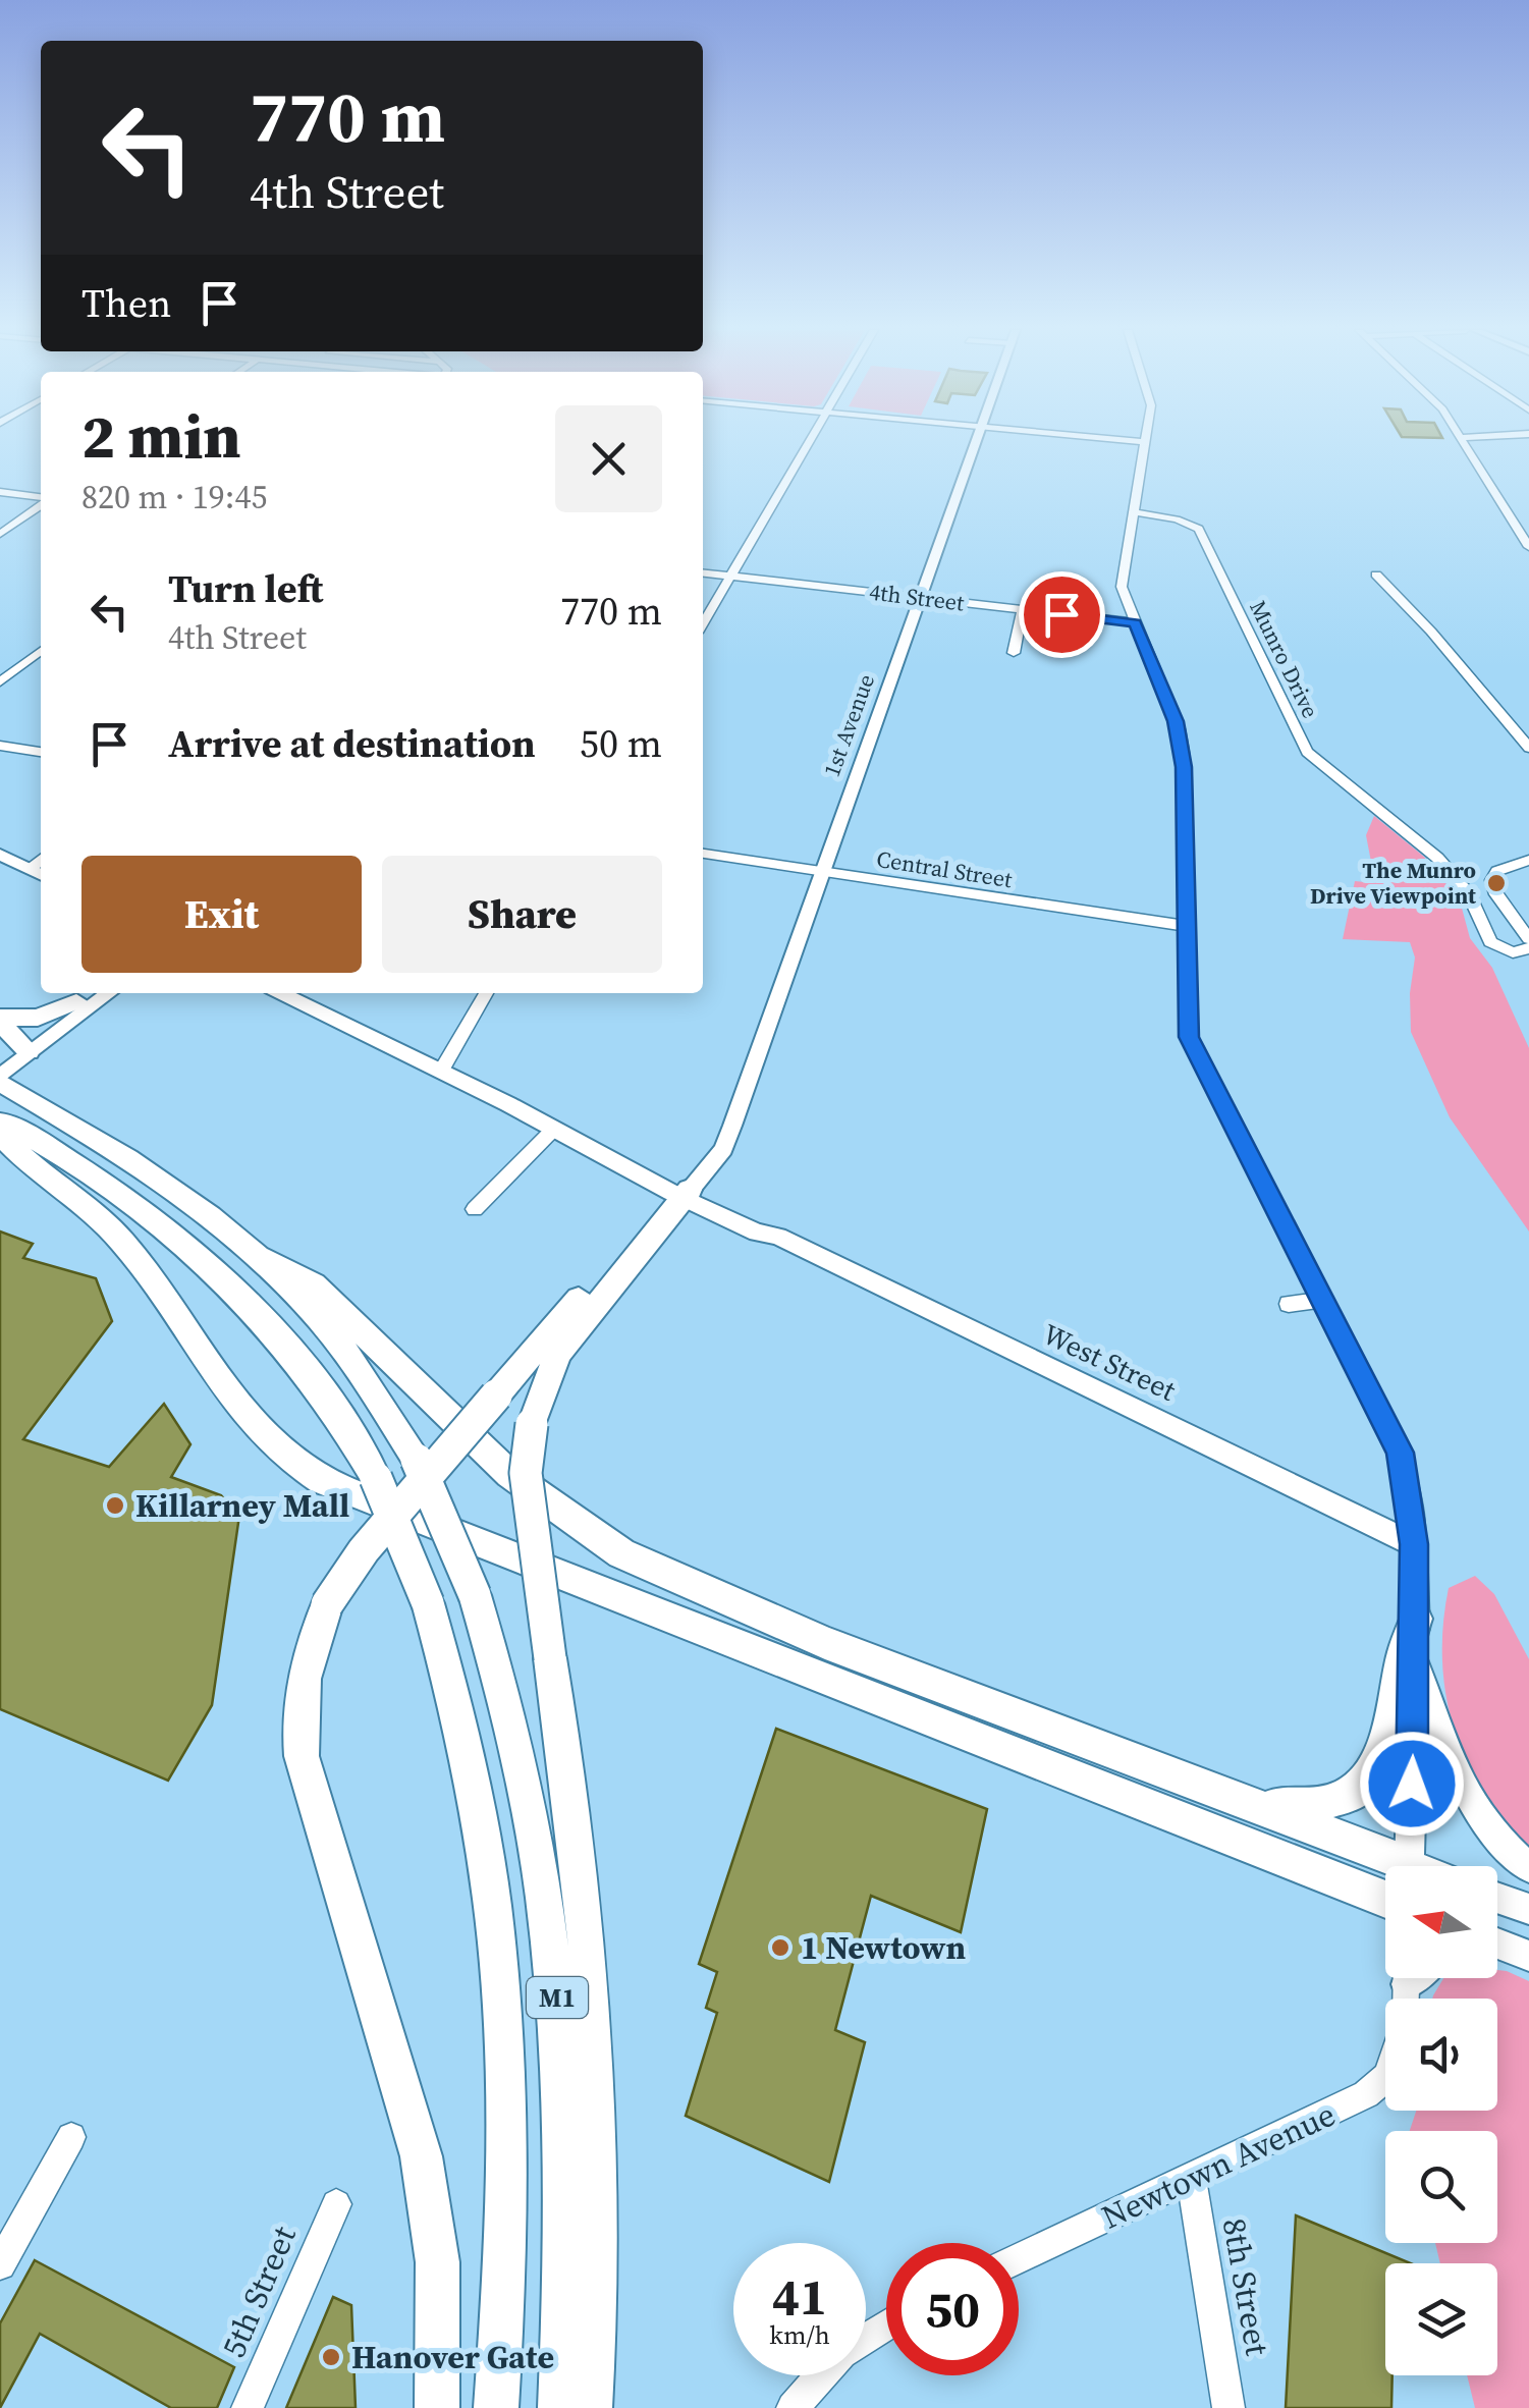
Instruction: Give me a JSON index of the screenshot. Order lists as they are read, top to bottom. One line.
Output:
{"streets":{"highway":["M1"],"main road":["1st Avenue","West Street"],"street":["4th Street","Munro Drive","Central Street","Newtown Avenue","8th Street","5th Street"]},"crossings":[["4th Street","1st Avenue"],["1st Avenue","Central Street"],["1st Avenue","West Street"],["Newtown Avenue","8th Street"]],"places":["The Munro Drive Viewpoint","Killarney Mall","1 Newtown","Hanover Gate"],"north":"left","page":{"turn":["770 m","4th Street"],"then":"Then","heading":["2 min","820 m · 19:45"],"list":[{"name":"Turn left","note":"4th Street","value":"770 m"},{"name":"Arrive at destination","value":"50 m"}],"buttons":["Exit","Share"],"speed":"41 km/h","limit":"50"}}
